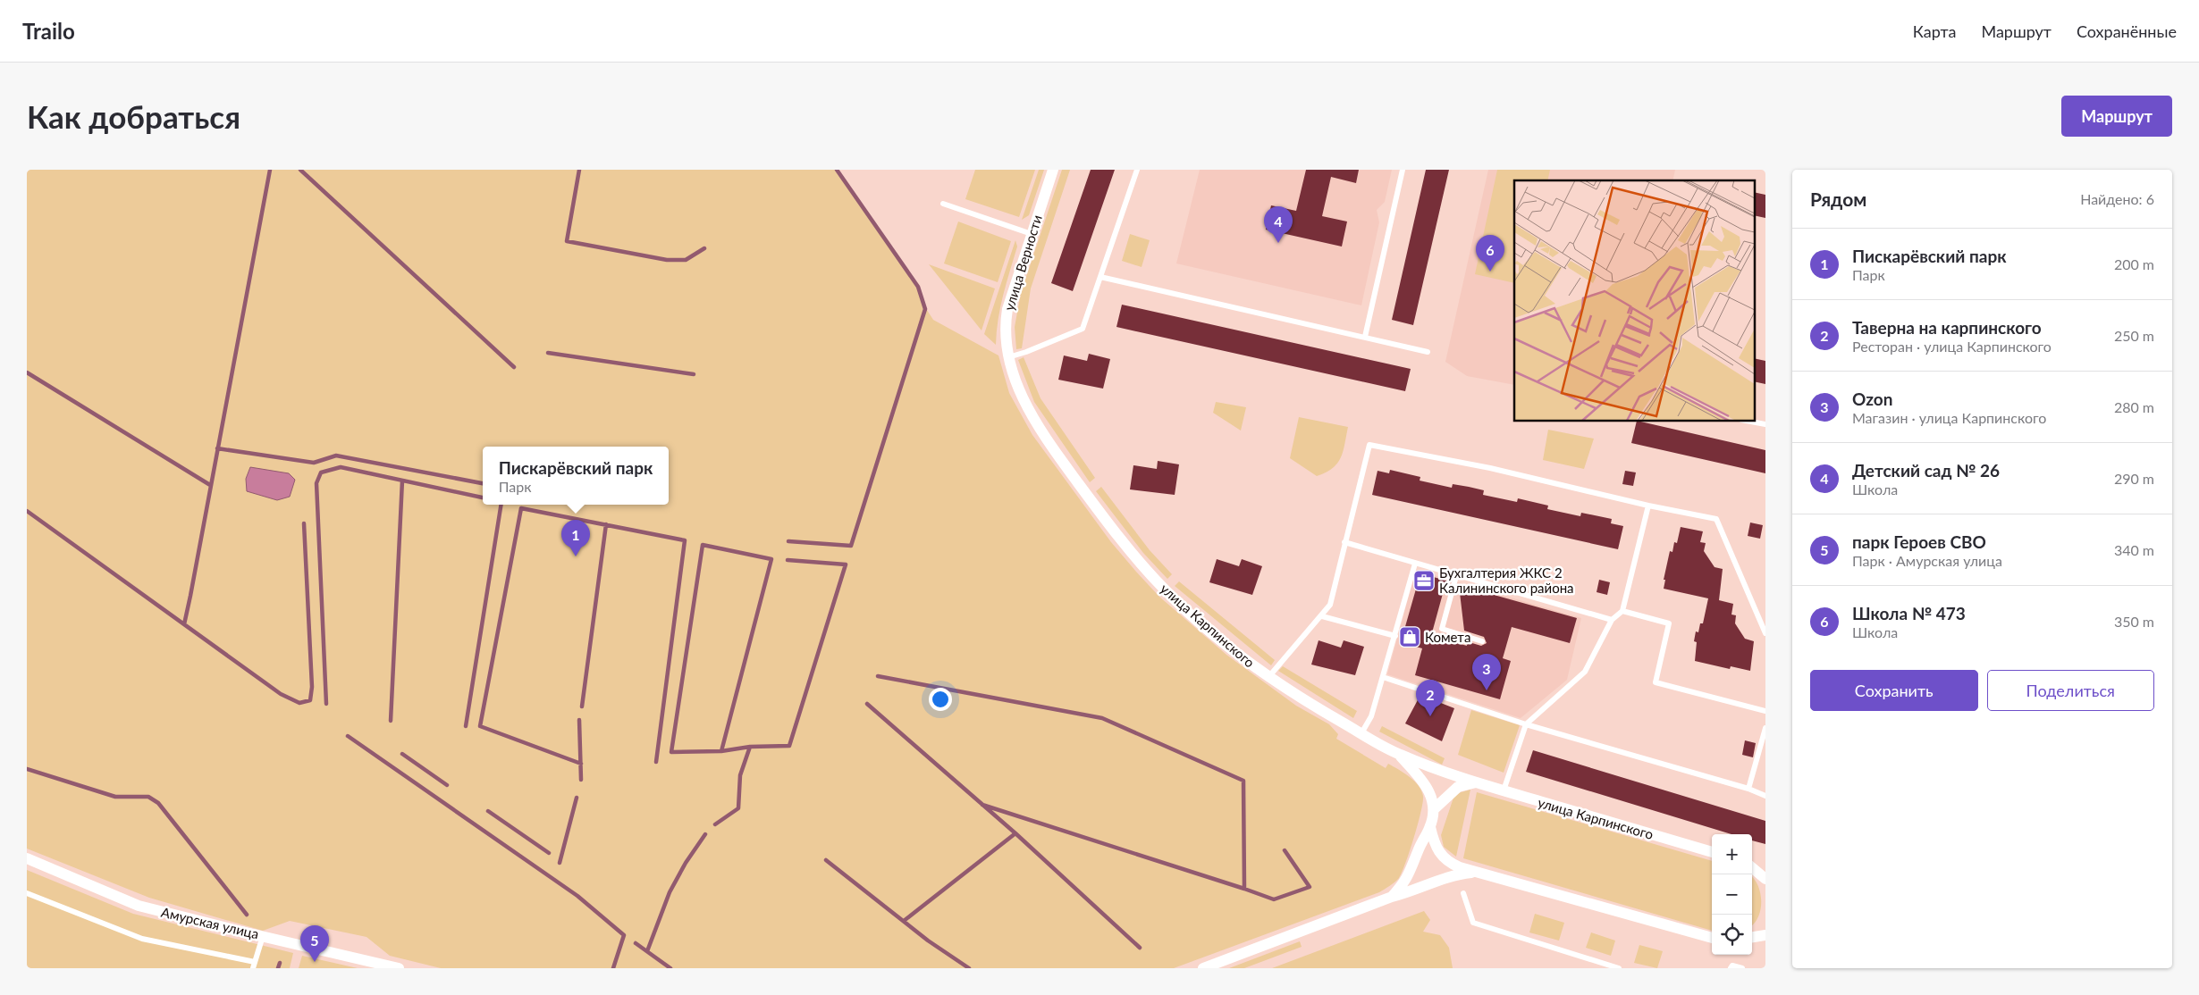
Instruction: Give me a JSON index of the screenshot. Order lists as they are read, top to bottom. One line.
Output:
{"streets":{"street":["улица Верности","улица Карпинского","Амурская улица"]},"crossings":[["улица Верности","улица Карпинского"]],"places":{"office":["Бухгалтерия ЖКС 2 Калининского района"],"shop":["Комета"]},"page":{"header":"Trailo","nav":["Карта","Маршрут","Сохранённые"],"buttons":["Маршрут",["Сохранить","Поделиться"]],"title":"Как добраться","heading":["Рядом","Найдено: 6"],"pins":["4","6","1","3","2","5"],"list":[{"mark":"1","name":"Пискарёвский парк","note":"Парк","value":"200 m"},{"mark":"2","name":"Таверна на карпинского","note":"Ресторан · улица Карпинского","value":"250 m"},{"mark":"3","name":"Ozon","note":"Магазин · улица Карпинского","value":"280 m"},{"mark":"4","name":"Детский сад № 26","note":"Школа","value":"290 m"},{"mark":"5","name":"парк Героев СВО","note":"Парк · Амурская улица","value":"340 m"},{"mark":"6","name":"Школа № 473","note":"Школа","value":"350 m"}],"popup":["Пискарёвский парк","Парк"],"map_buttons":["+","−"]}}
